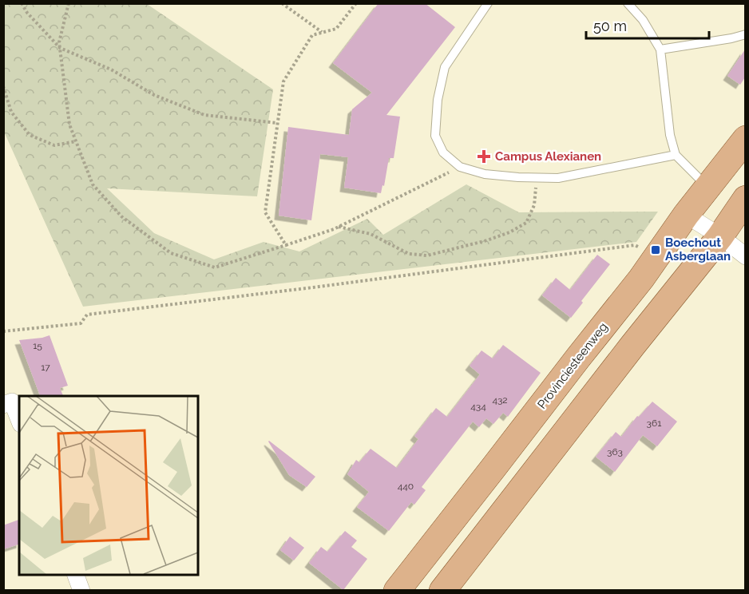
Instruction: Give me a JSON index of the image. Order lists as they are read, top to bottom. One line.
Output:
{"streets":{"main road":["Provinciesteenweg"]},"places":{"health":["Campus Alexianen"],"transit":["Boechout Asberglaan"]},"house_numbers":["15","17","432","434","361","363","440"],"scale_bar":"50 m"}
